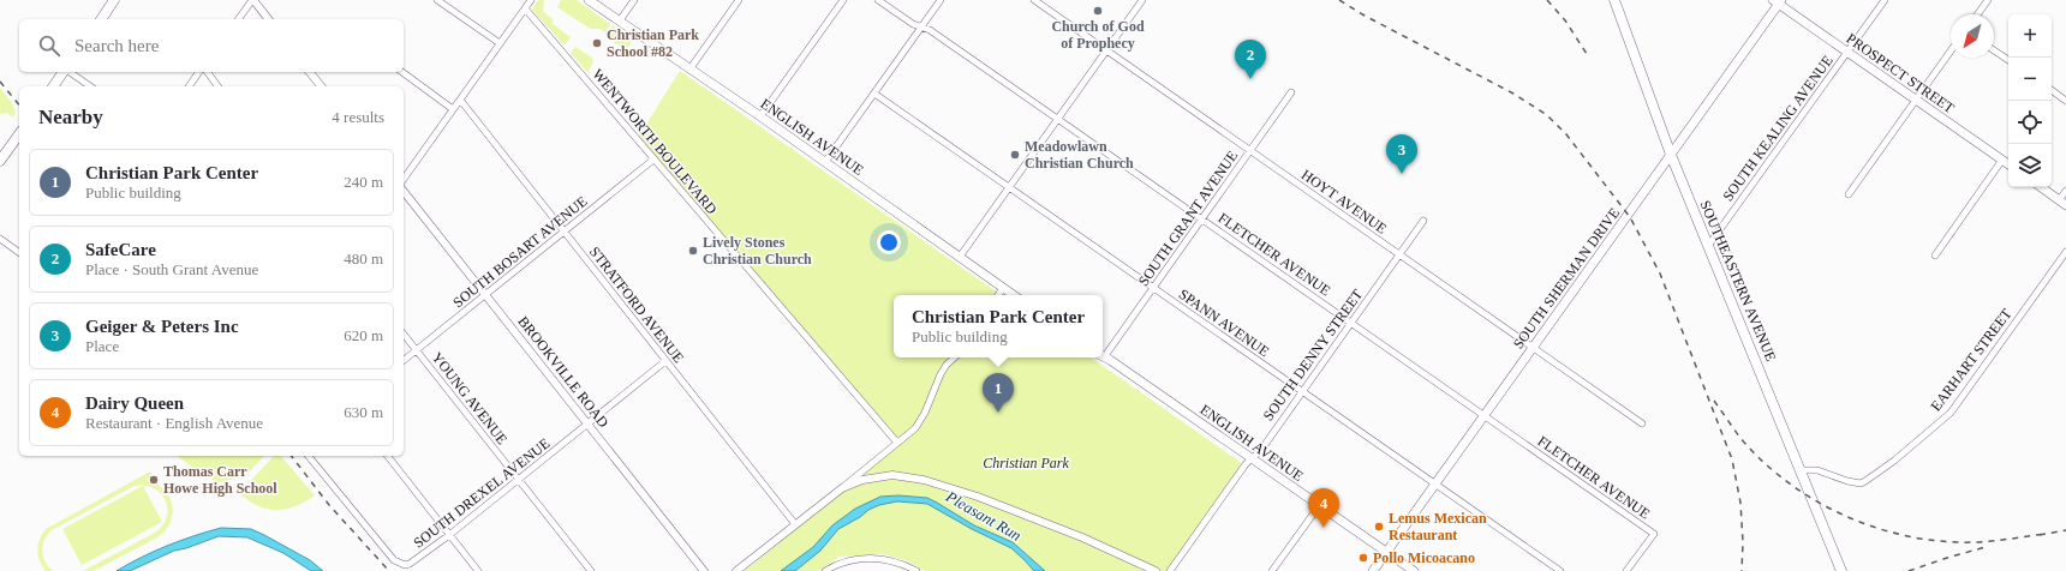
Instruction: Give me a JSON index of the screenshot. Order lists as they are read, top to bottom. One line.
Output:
{"streets":{"main road":["PROSPECT STREET","ENGLISH AVENUE","SOUTH SHERMAN DRIVE","SOUTHEASTERN AVENUE"],"street":["SOUTH KEALING AVENUE","WENTWORTH BOULEVARD","HOYT AVENUE","SOUTH GRANT AVENUE","SOUTH BOSART AVENUE","FLETCHER AVENUE","STRATFORD AVENUE","SPANN AVENUE","SOUTH DENNY STREET","EARHART STREET","BROOKVILLE ROAD","YOUNG AVENUE","SOUTH DREXEL AVENUE"]},"crossings":[["PROSPECT STREET","SOUTH KEALING AVENUE"],["PROSPECT STREET","SOUTH SHERMAN DRIVE"],["SOUTH KEALING AVENUE","SOUTHEASTERN AVENUE"],["ENGLISH AVENUE","SOUTH SHERMAN DRIVE"],["ENGLISH AVENUE","SOUTH DENNY STREET"],["WENTWORTH BOULEVARD","SOUTH BOSART AVENUE"],["HOYT AVENUE","SOUTH GRANT AVENUE"],["HOYT AVENUE","SOUTH SHERMAN DRIVE"],["HOYT AVENUE","SOUTH DENNY STREET"],["SOUTH GRANT AVENUE","FLETCHER AVENUE"],["SOUTH GRANT AVENUE","SPANN AVENUE"],["SOUTH BOSART AVENUE","STRATFORD AVENUE"],["SOUTH BOSART AVENUE","BROOKVILLE ROAD"],["SOUTH BOSART AVENUE","YOUNG AVENUE"],["FLETCHER AVENUE","SOUTH SHERMAN DRIVE"],["FLETCHER AVENUE","SOUTH DENNY STREET"],["SOUTH SHERMAN DRIVE","SOUTHEASTERN AVENUE"],["SOUTH SHERMAN DRIVE","SPANN AVENUE"],["SOUTHEASTERN AVENUE","EARHART STREET"],["STRATFORD AVENUE","SOUTH DREXEL AVENUE"],["SPANN AVENUE","SOUTH DENNY STREET"],["BROOKVILLE ROAD","SOUTH DREXEL AVENUE"],["YOUNG AVENUE","SOUTH DREXEL AVENUE"]],"water":["Pleasant Run"],"parks":["Christian Park"],"places":["Church of God of Prophecy","Christian Park School #82","Meadowlawn Christian Church","Lively Stones Christian Church","Thomas Carr Howe High School","Lemus Mexican Restaurant","Pollo Micoacano"],"north":"bottom left","page":{"map_buttons":["+","−"],"search":"Search here","pins":["2","3","1","4"],"heading":["Nearby","4 results"],"list":[{"mark":"1","name":"Christian Park Center","note":"Public building","value":"240 m"},{"mark":"2","name":"SafeCare","note":"Place · South Grant Avenue","value":"480 m"},{"mark":"3","name":"Geiger & Peters Inc","note":"Place","value":"620 m"},{"mark":"4","name":"Dairy Queen","note":"Restaurant · English Avenue","value":"630 m"}],"popup":["Christian Park Center","Public building"]}}
